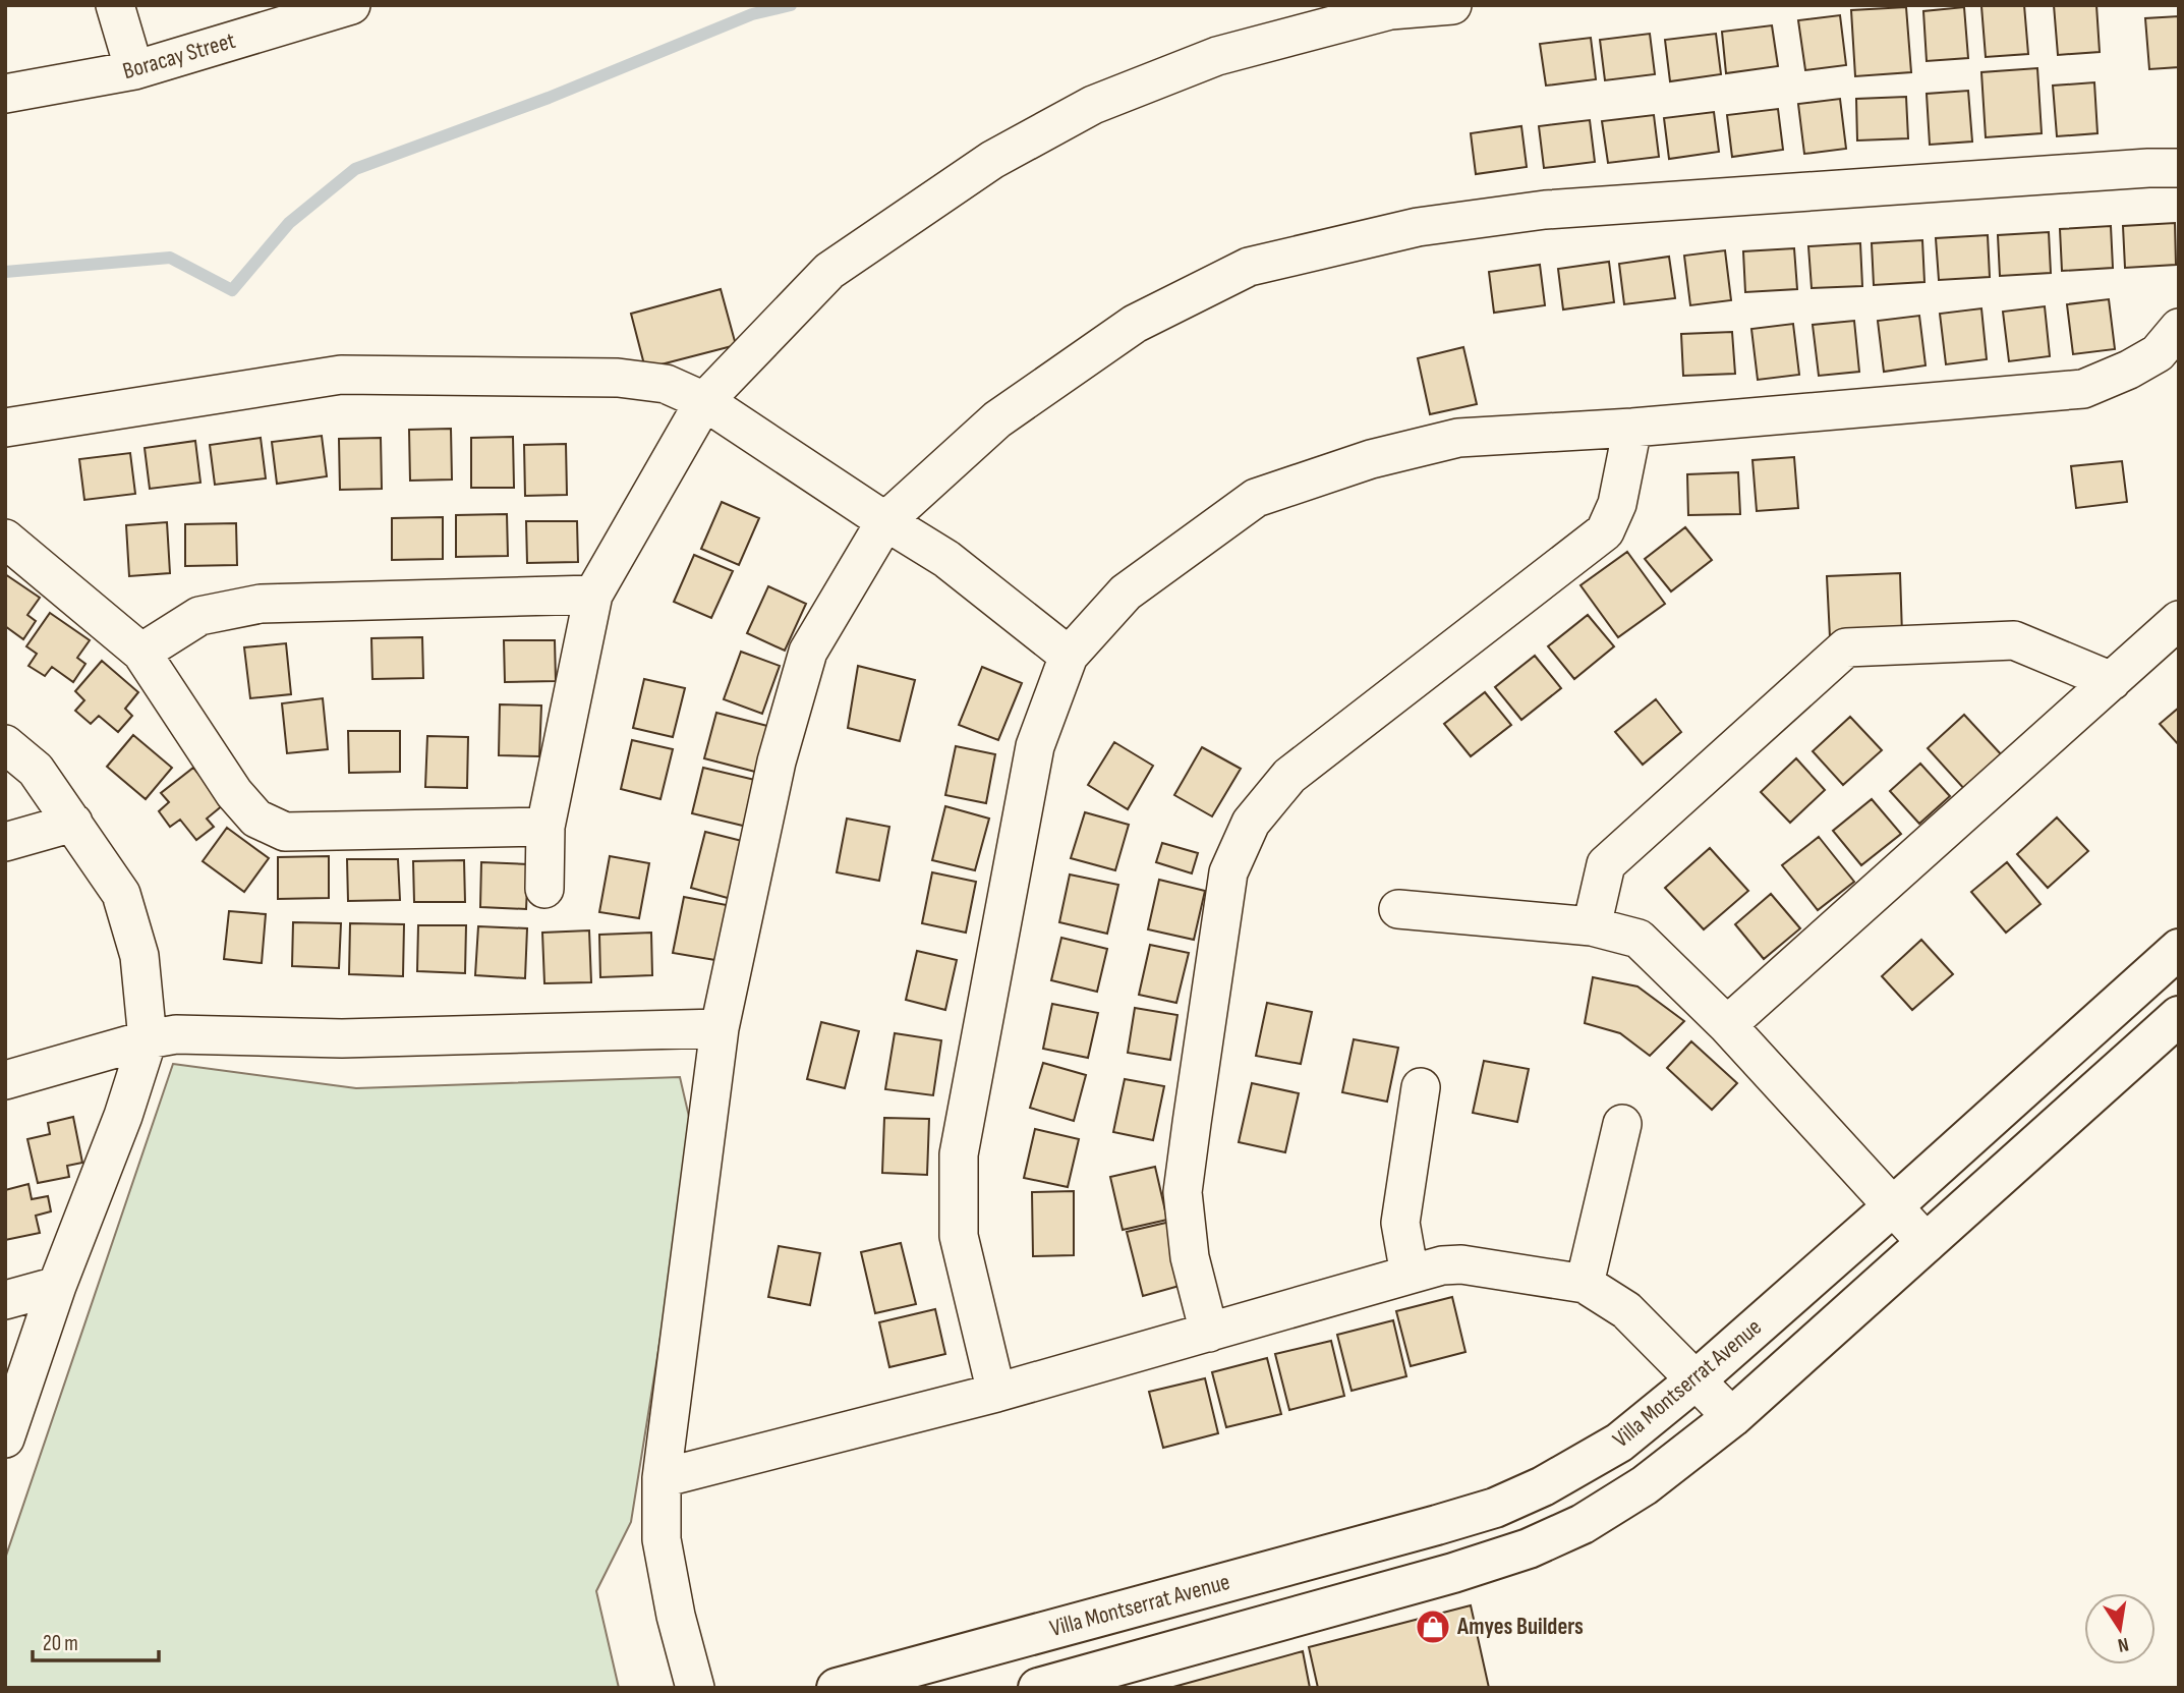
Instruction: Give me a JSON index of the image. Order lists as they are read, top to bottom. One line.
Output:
{"streets":{"street":["Boracay Street","Villa Montserrat Avenue"]},"places":{"shop":["Amyes Builders"]},"scale_bar":"20 m","north":"bottom"}
